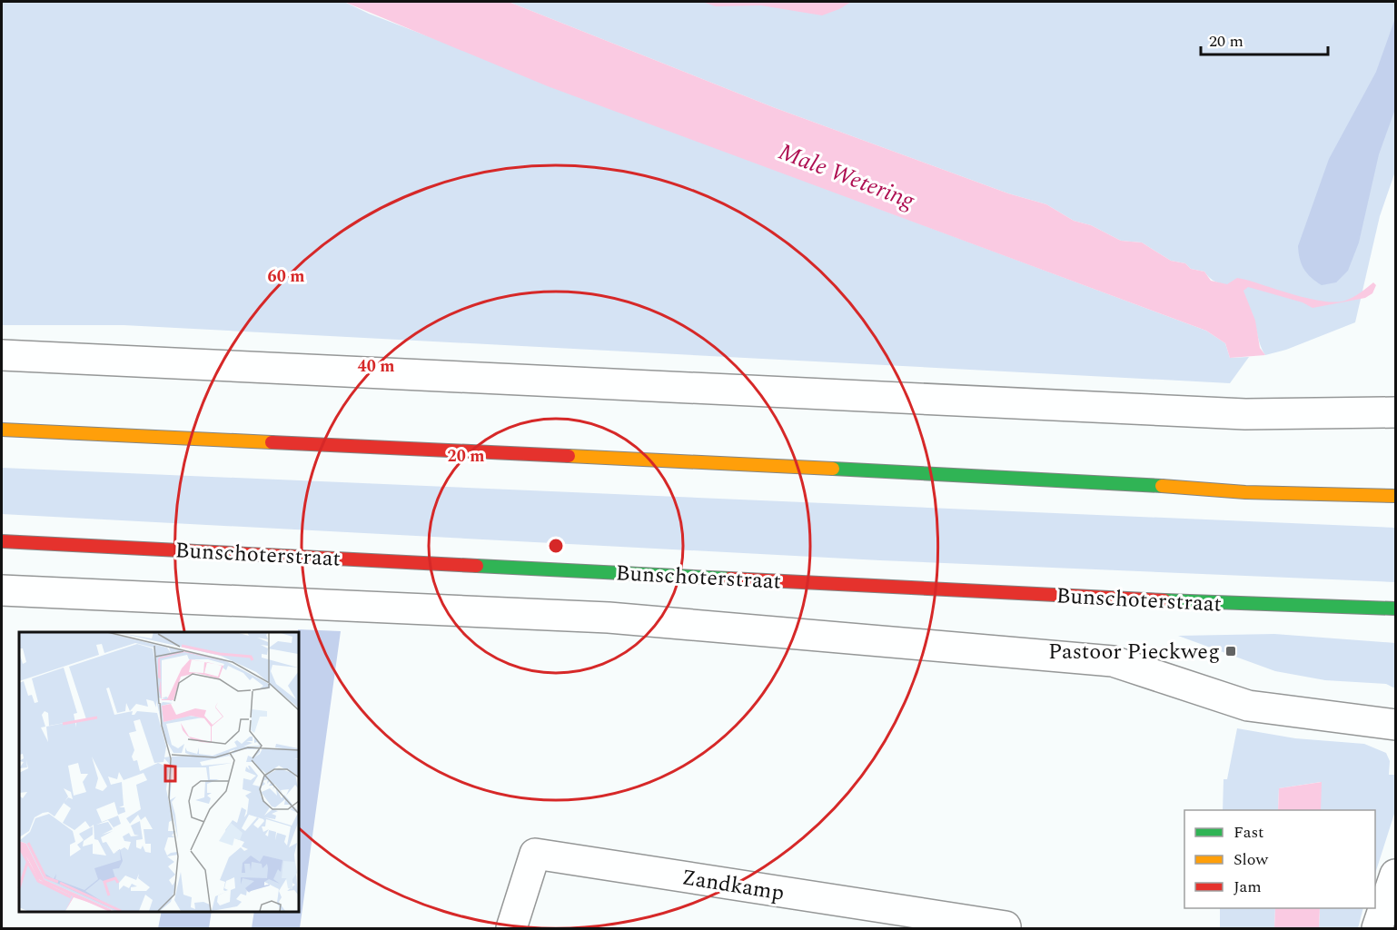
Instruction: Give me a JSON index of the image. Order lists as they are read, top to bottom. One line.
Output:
{"streets":{"main road":["Bunschoterstraat"],"street":["Zandkamp"]},"water":["Male Wetering"],"places":{"transit":["Pastoor Pieckweg"]},"legend":["Fast","Slow","Jam"],"scale_bar":"20 m","rings":["60 m","40 m","20 m"]}
